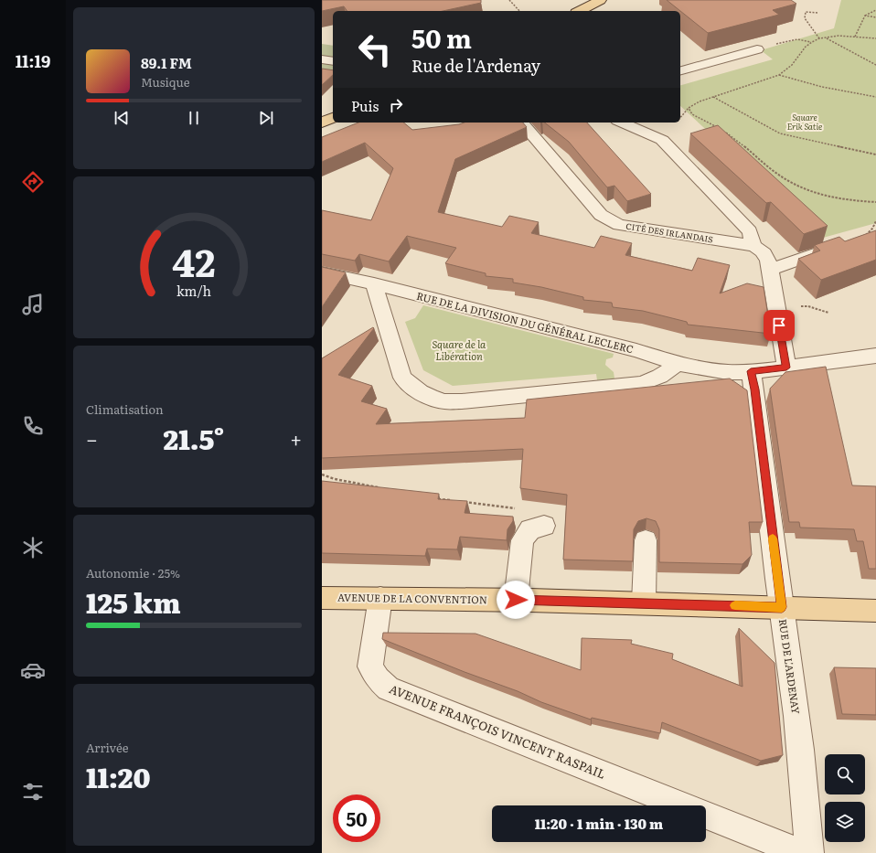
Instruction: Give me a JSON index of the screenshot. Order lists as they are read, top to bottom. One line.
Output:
{"streets":{"main road":["AVENUE DE LA CONVENTION"],"street":["CITÉ DES IRLANDAIS","RUE DE LA DIVISION DU GÉNÉRAL LECLERC","RUE DE L'ARDENAY","AVENUE FRANÇOIS VINCENT RASPAIL"]},"crossings":[["RUE DE LA DIVISION DU GÉNÉRAL LECLERC","RUE DE L'ARDENAY"],["AVENUE DE LA CONVENTION","RUE DE L'ARDENAY"],["AVENUE DE LA CONVENTION","AVENUE FRANÇOIS VINCENT RASPAIL"]],"parks":["Square Erik Satie","Square de la Libération"],"page":{"tabs":"11:19","turn":["50 m","Rue de l'Ardenay"],"song":["89.1 FM","Musique"],"then":"Puis","tile":["Climatisation",["Autonomie · 25%","125 km"],["Arrivée","11:20"]],"heat":["−","21.5°","+"],"limit":"50","trip":"11:20 · 1 min · 130 m","gauge":["42","km/h"]}}
